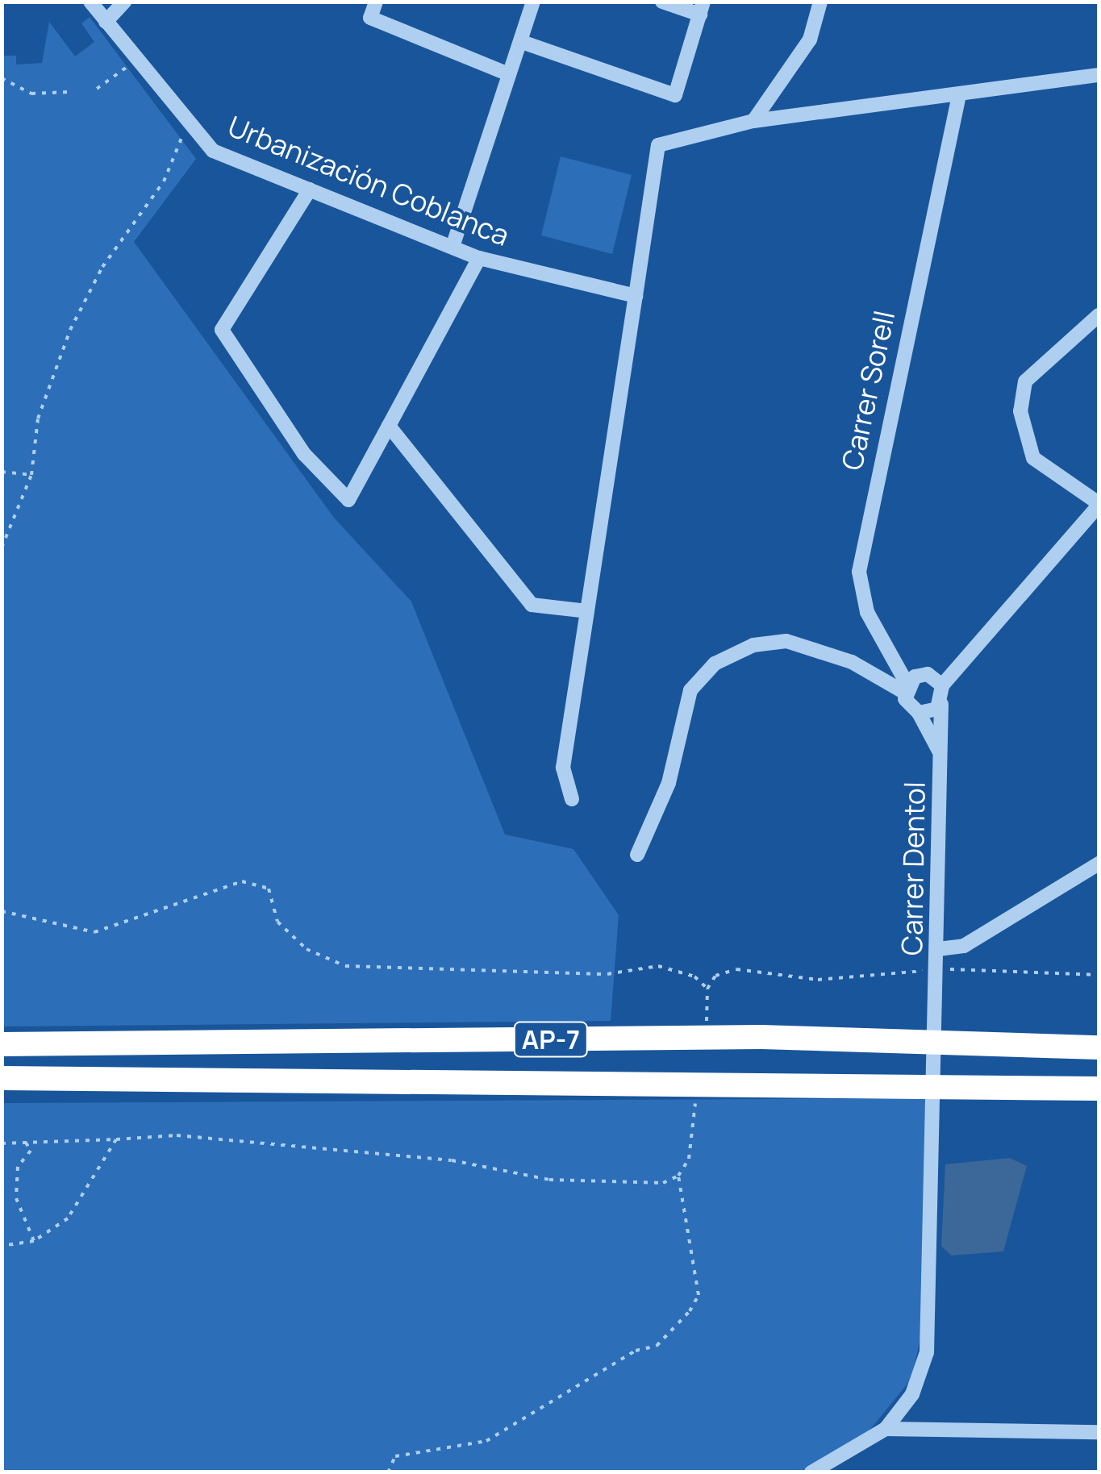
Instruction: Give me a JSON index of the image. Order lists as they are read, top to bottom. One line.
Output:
{"streets":{"highway":["AP-7"],"street":["Urbanización Coblanca","Carrer Sorell","Carrer Dentol"]},"crossings":[["Carrer Sorell","Carrer Dentol"]]}
